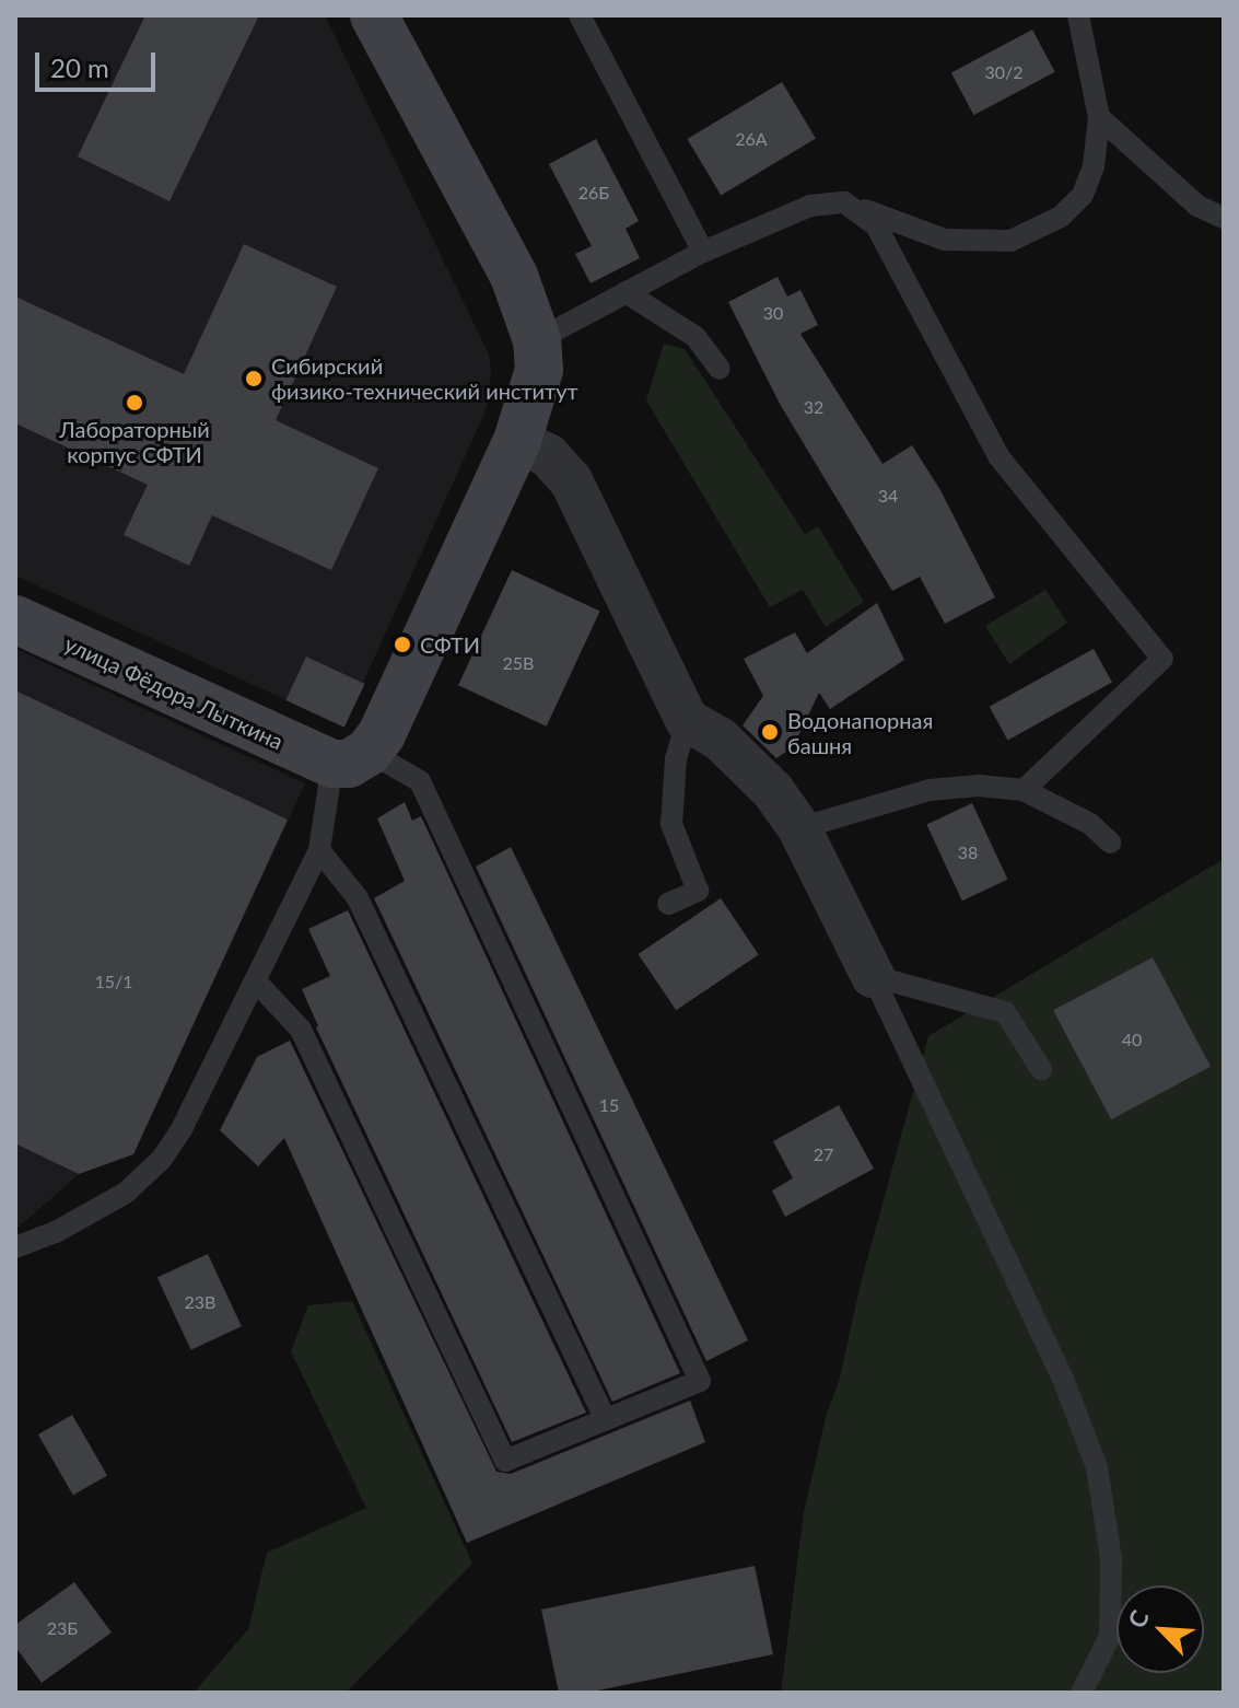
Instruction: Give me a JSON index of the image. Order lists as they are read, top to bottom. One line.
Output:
{"streets":{"street":["улица Фёдора Лыткина"]},"places":["Сибирский физико-технический институт","Лабораторный корпус СФТИ","СФТИ","Водонапорная башня"],"house_numbers":["30/2","26А","26Б","30","32","34","25В","38","15/1","40","15","27","23В","23Б"],"scale_bar":"20 m","north":"top left"}
